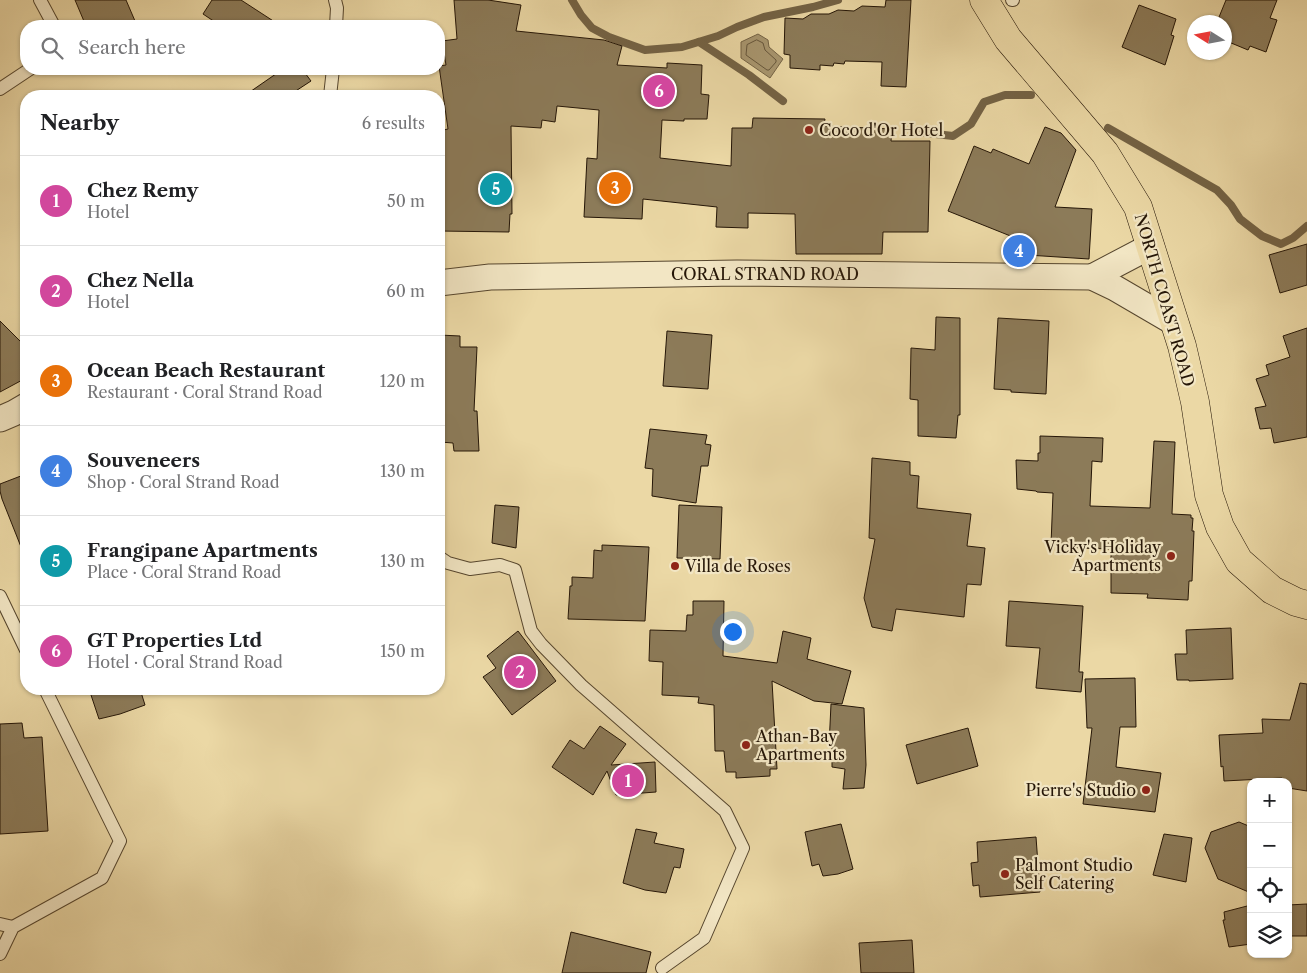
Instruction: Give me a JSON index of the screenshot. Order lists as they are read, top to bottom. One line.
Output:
{"streets":{"main road":["NORTH COAST ROAD"],"street":["CORAL STRAND ROAD"]},"crossings":[["CORAL STRAND ROAD","NORTH COAST ROAD"]],"places":["Coco d'Or Hotel","Vicky's Holiday Apartments","Villa de Roses","Athan-Bay Apartments","Pierre's Studio","Palmont Studio Self Catering"],"north":"left","page":{"search":"Search here","pins":["6","3","5","4","2","1"],"heading":["Nearby","6 results"],"list":[{"mark":"1","name":"Chez Remy","note":"Hotel","value":"50 m"},{"mark":"2","name":"Chez Nella","note":"Hotel","value":"60 m"},{"mark":"3","name":"Ocean Beach Restaurant","note":"Restaurant · Coral Strand Road","value":"120 m"},{"mark":"4","name":"Souveneers","note":"Shop · Coral Strand Road","value":"130 m"},{"mark":"5","name":"Frangipane Apartments","note":"Place · Coral Strand Road","value":"130 m"},{"mark":"6","name":"GT Properties Ltd","note":"Hotel · Coral Strand Road","value":"150 m"}],"map_buttons":["+","−"]}}
